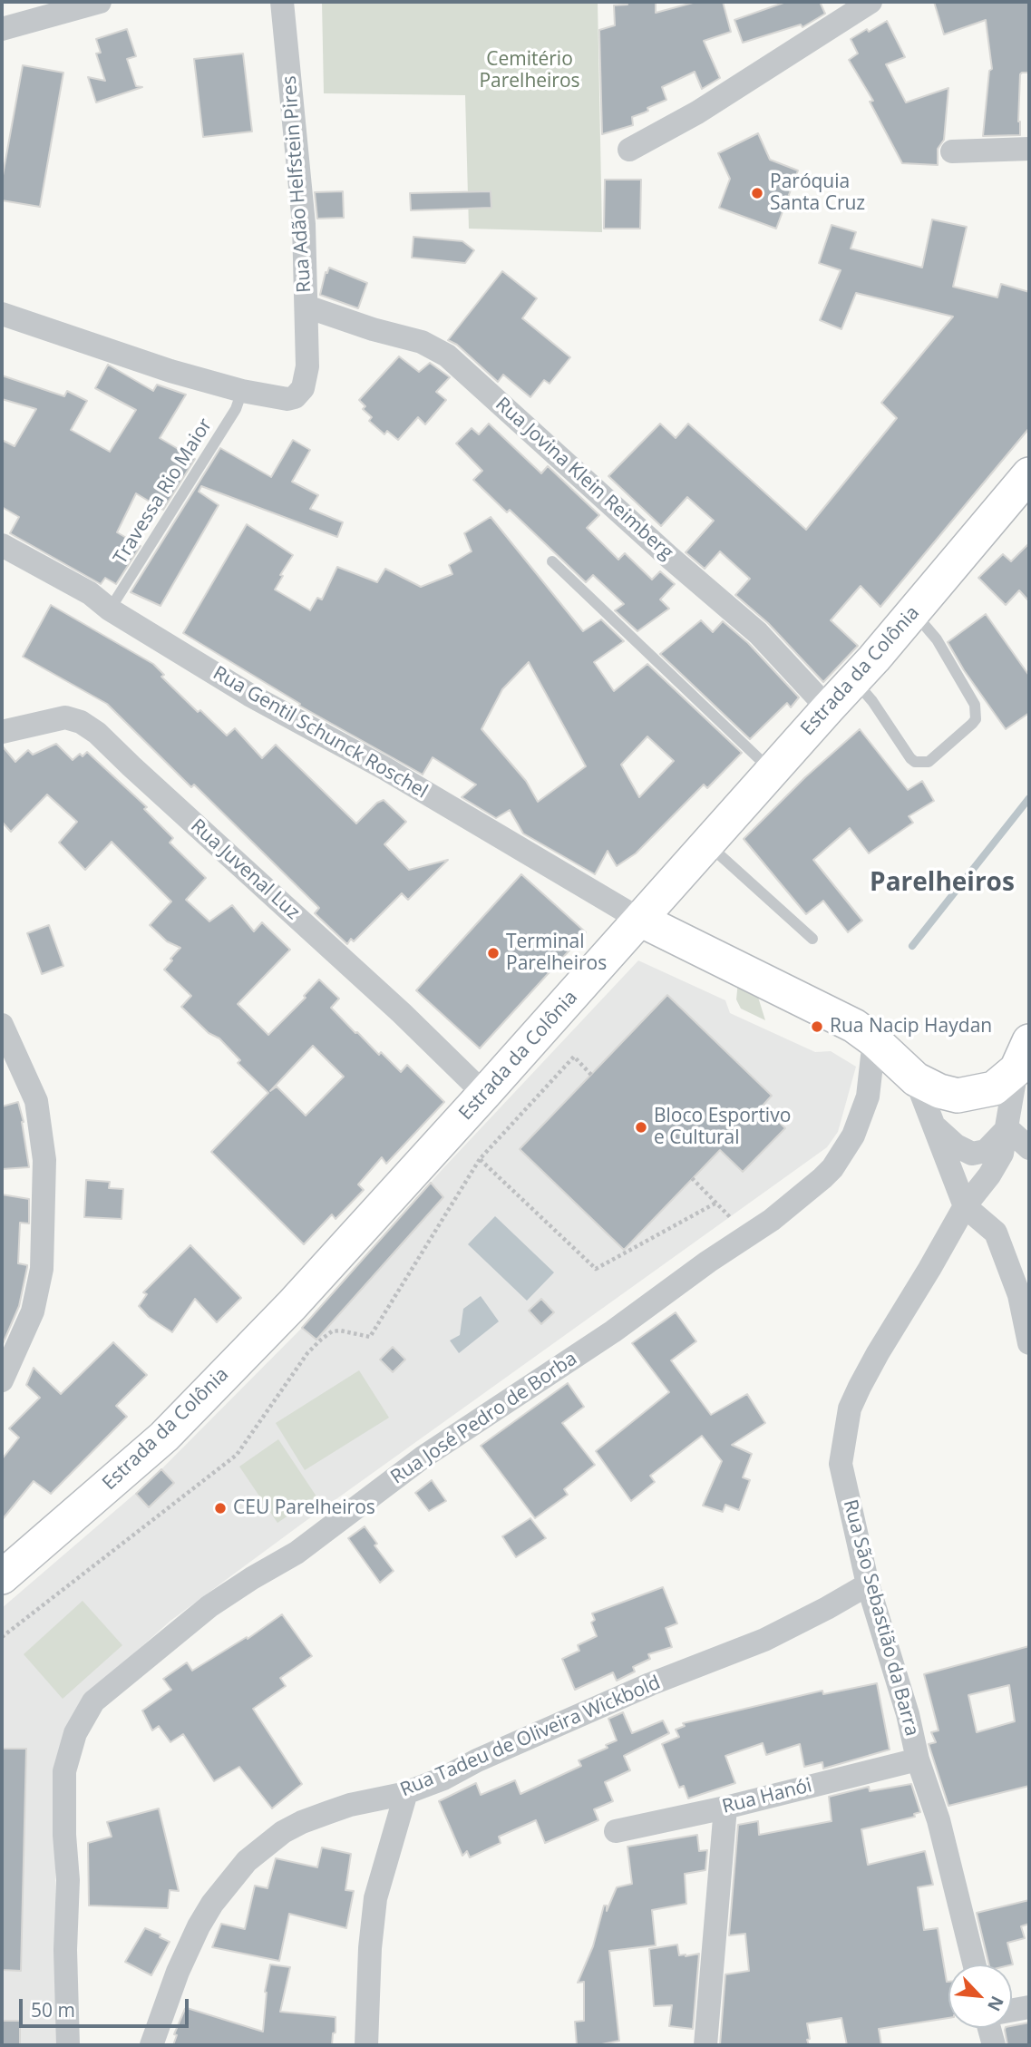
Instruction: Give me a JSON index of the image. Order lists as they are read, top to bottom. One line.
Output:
{"streets":{"main road":["Estrada da Colônia"],"street":["Rua Adão Helfstein Pires","Rua Jovina Klein Reimberg","Rua Gentil Schunck Roschel","Rua Juvenal Luz","Rua José Pedro de Borba","Rua São Sebastião da Barra","Rua Tadeu de Oliveira Wickbold","Rua Hanói"],"lane":["Travessa Rio Maior"]},"crossings":[["Rua Adão Helfstein Pires","Rua Jovina Klein Reimberg"],["Rua Adão Helfstein Pires","Travessa Rio Maior"],["Rua Jovina Klein Reimberg","Estrada da Colônia"],["Travessa Rio Maior","Rua Gentil Schunck Roschel"],["Estrada da Colônia","Rua Gentil Schunck Roschel"],["Estrada da Colônia","Rua Juvenal Luz"],["Rua São Sebastião da Barra","Rua Tadeu de Oliveira Wickbold"],["Rua São Sebastião da Barra","Rua Hanói"]],"districts":["Parelheiros"],"parks":["Cemitério Parelheiros"],"places":["Paróquia Santa Cruz","Terminal Parelheiros","Rua Nacip Haydan","Bloco Esportivo e Cultural","CEU Parelheiros"],"scale_bar":"50 m","north":"bottom right"}
